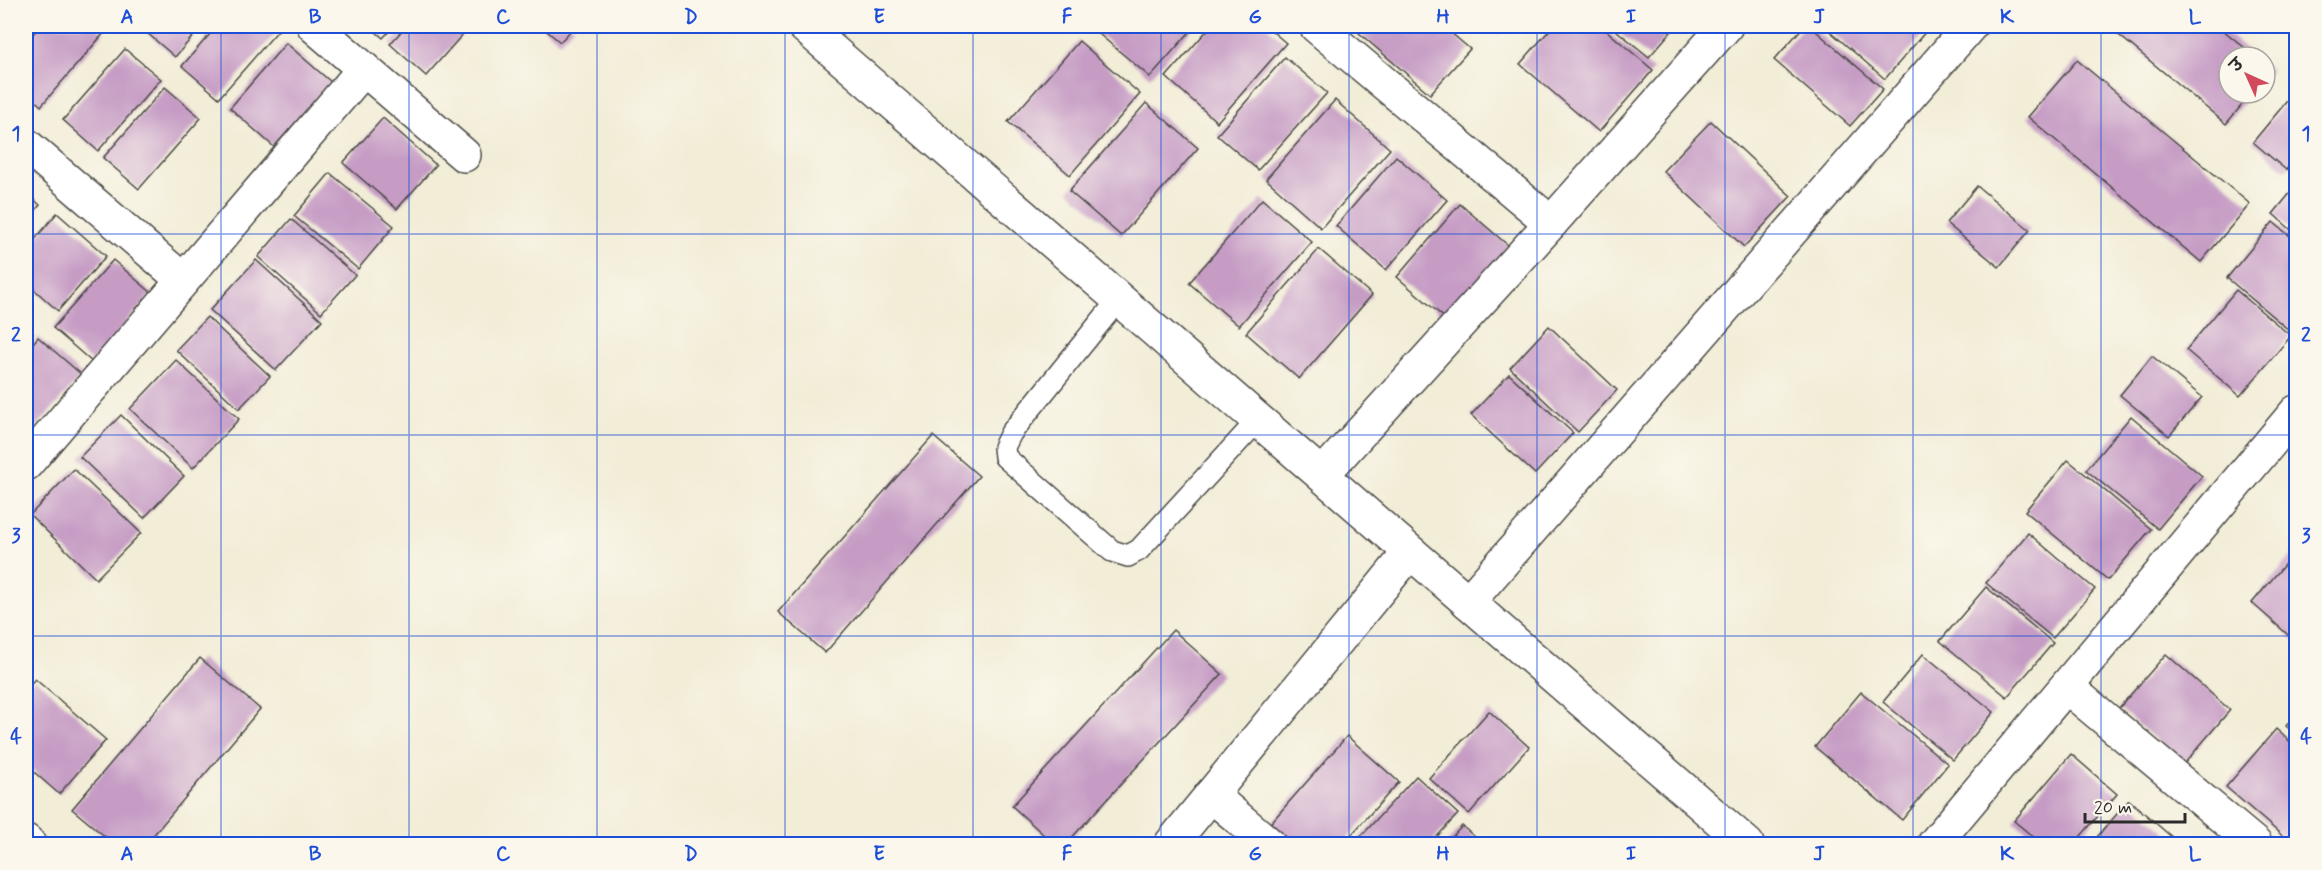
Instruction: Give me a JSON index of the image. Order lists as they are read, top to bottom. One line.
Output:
{"scale_bar":"20 m","north":"top left","grid":{"columns":["A","B","C","D","E","F","G","H","I","J","K","L"],"rows":["1","2","3","4"]}}
